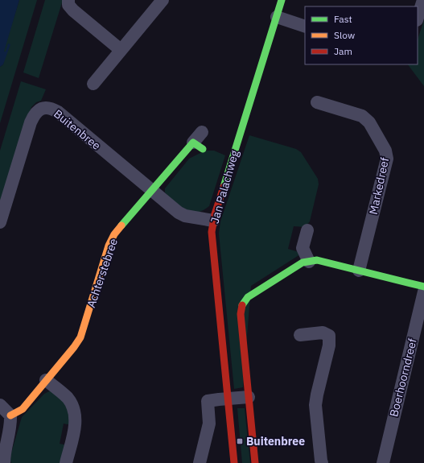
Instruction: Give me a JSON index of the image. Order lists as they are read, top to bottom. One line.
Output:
{"streets":{"street":["Buitenbree","Markedreef","Jan Palachweg","Achterstebree","Boerhoorndreef"]},"crossings":[["Buitenbree","Jan Palachweg"],["Buitenbree","Achterstebree"]],"places":{"transit":["Buitenbree"]},"legend":["Fast","Slow","Jam"]}
